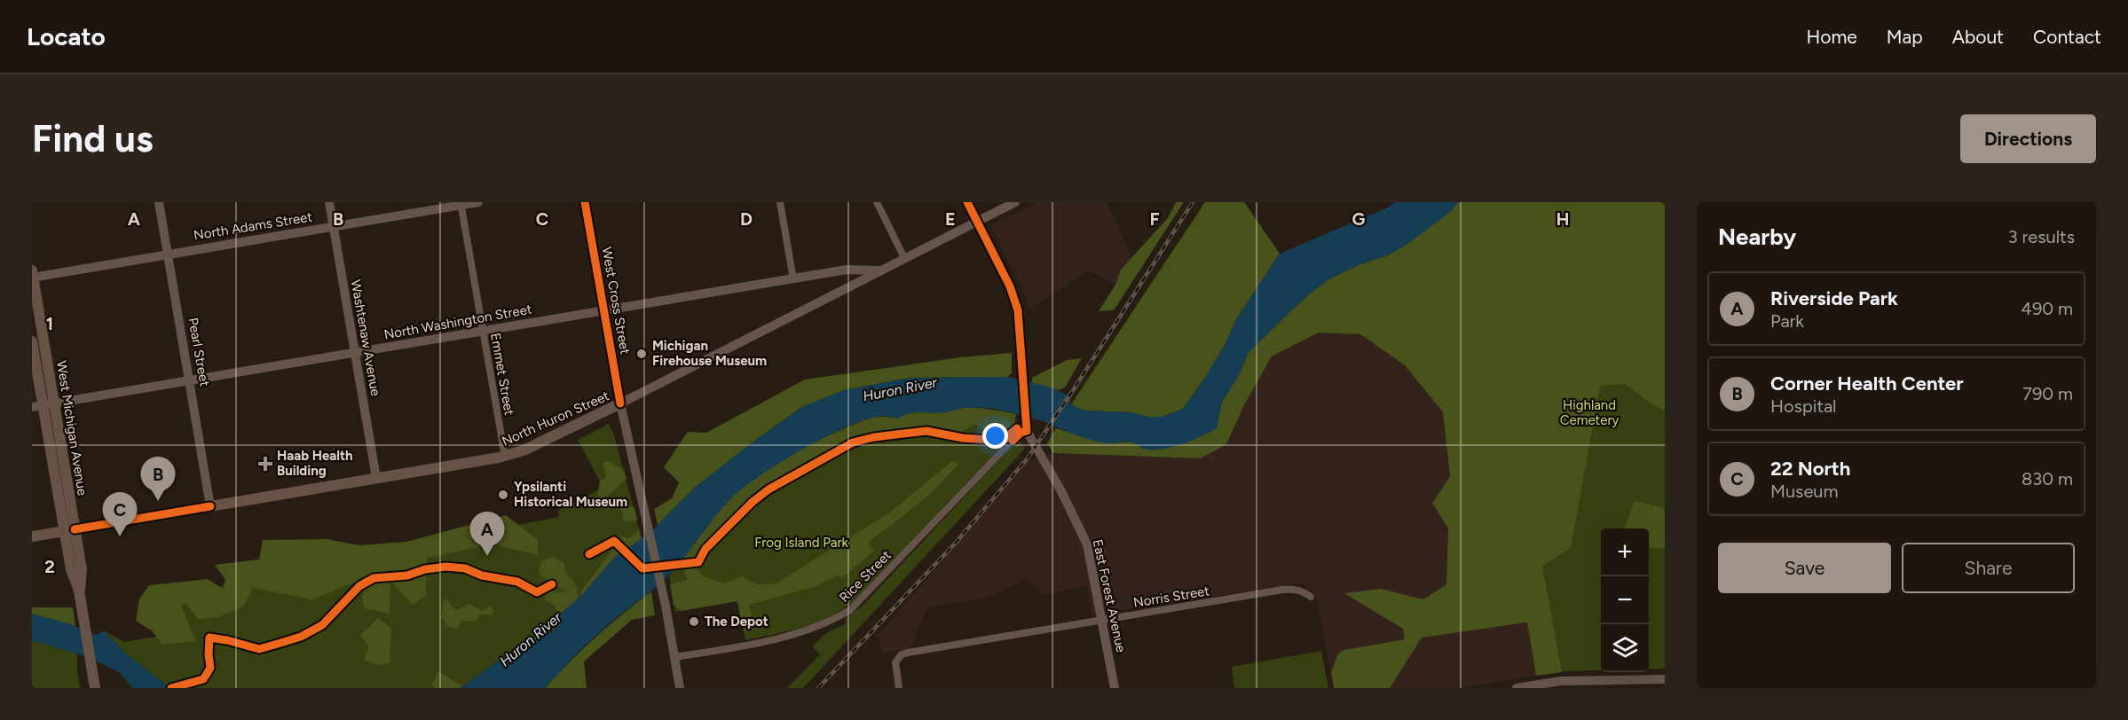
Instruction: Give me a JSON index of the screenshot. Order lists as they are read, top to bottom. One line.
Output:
{"streets":{"main road":["West Cross Street","North Huron Street","West Michigan Avenue","East Forest Avenue"],"street":["North Adams Street","North Washington Street","Washtenaw Avenue","Pearl Street","Emmet Street","Rice Street","Norris Street"]},"crossings":[["North Adams Street","Washtenaw Avenue"],["North Adams Street","Pearl Street"],["North Adams Street","Emmet Street"],["North Adams Street","West Michigan Avenue"],["West Cross Street","North Washington Street"],["West Cross Street","North Huron Street"],["West Cross Street","Rice Street"],["North Washington Street","Washtenaw Avenue"],["North Washington Street","Pearl Street"],["North Washington Street","Emmet Street"],["North Washington Street","North Huron Street"],["North Washington Street","West Michigan Avenue"],["Washtenaw Avenue","North Huron Street"],["Pearl Street","North Huron Street"],["Emmet Street","North Huron Street"],["North Huron Street","West Michigan Avenue"],["Rice Street","East Forest Avenue"],["East Forest Avenue","Norris Street"]],"water":["Huron River"],"parks":["Highland Cemetery","Frog Island Park"],"places":{"other":["Michigan Firehouse Museum","Ypsilanti Historical Museum","The Depot"],"health":["Haab Health Building"]},"page":{"header":"Locato","nav":["Home","Map","About","Contact"],"buttons":["Directions",["Save","Share"]],"title":"Find us","heading":["Nearby","3 results"],"list":[{"mark":"A","name":"Riverside Park","note":"Park","value":"490 m"},{"mark":"B","name":"Corner Health Center","note":"Hospital","value":"790 m"},{"mark":"C","name":"22 North","note":"Museum","value":"830 m"}],"pins":["B","C","A"],"map_buttons":["+","−"]},"grid":{"columns":["A","B","C","D","E","F","G","H"],"rows":["1","2"]}}
